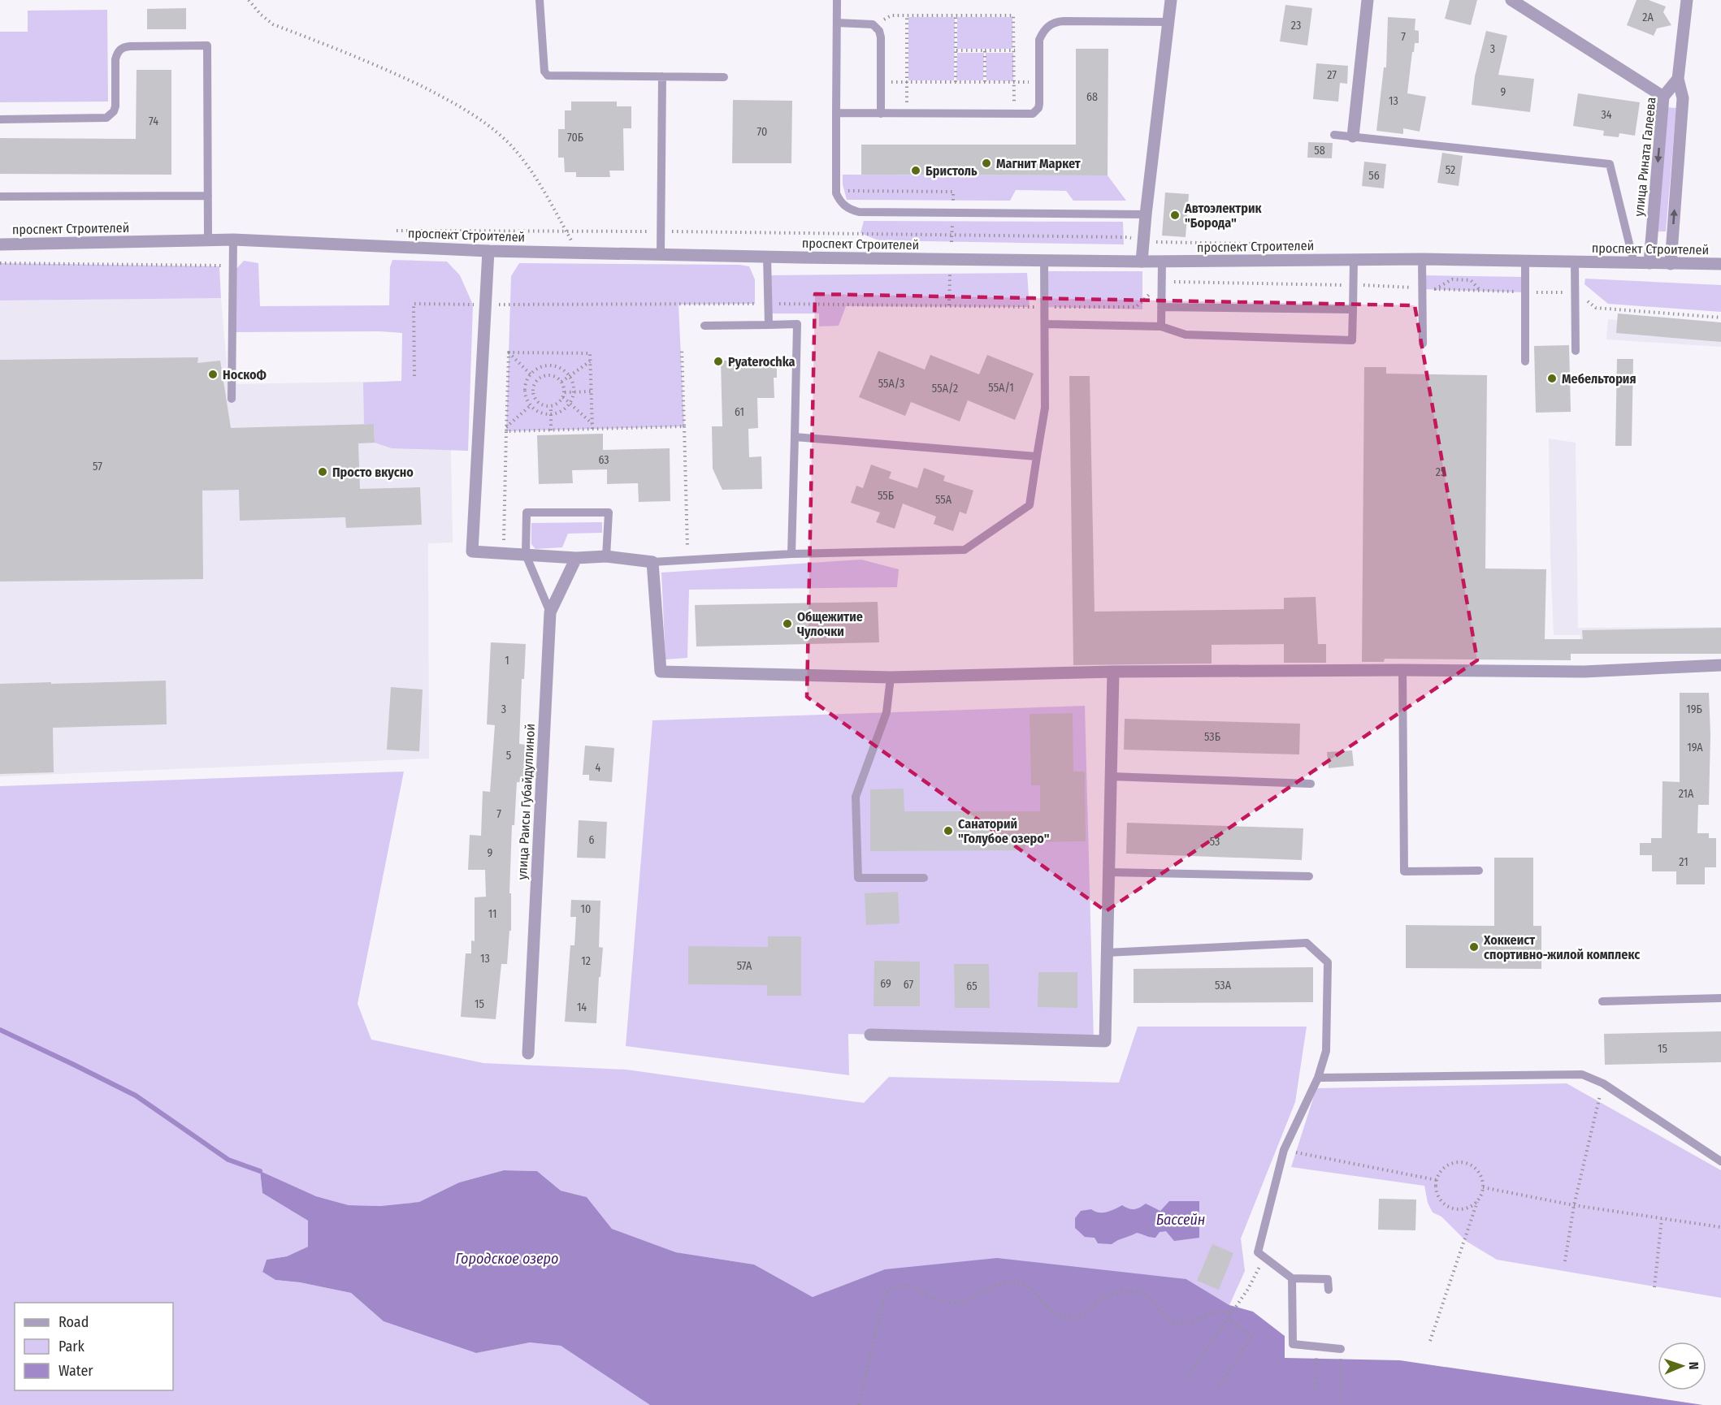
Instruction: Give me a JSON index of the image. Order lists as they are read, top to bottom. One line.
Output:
{"streets":{"street":["улица Рината Галеева","проспект Строителей","улица Раисы Губайдуллиной"]},"crossings":[["улица Рината Галеева","проспект Строителей"]],"water":["Бассейн","Городское озеро"],"places":["Магнит Маркет","Бристоль","Автоэлектрик \"Борода\"","Pyaterochka","НоскоФ","Мебельтория","Просто вкусно","Общежитие Чулочки","Санаторий \"Голубое озеро\"","Хоккеист спортивно-жилой комплекс"],"house_numbers":["2А","23","7","3","27","9","68","13","34","74","70","70Б","58","52","56","55А/3","55А/1","55А/2","61","63","57","25","55Б","55А","1","3","19Б","53Б","19А","5","4","21А","7","6","53","9","21","10","11","13","12","57А","69","67","53А","65","15","14","15"],"legend":["Road","Park","Water"],"north":"right"}
